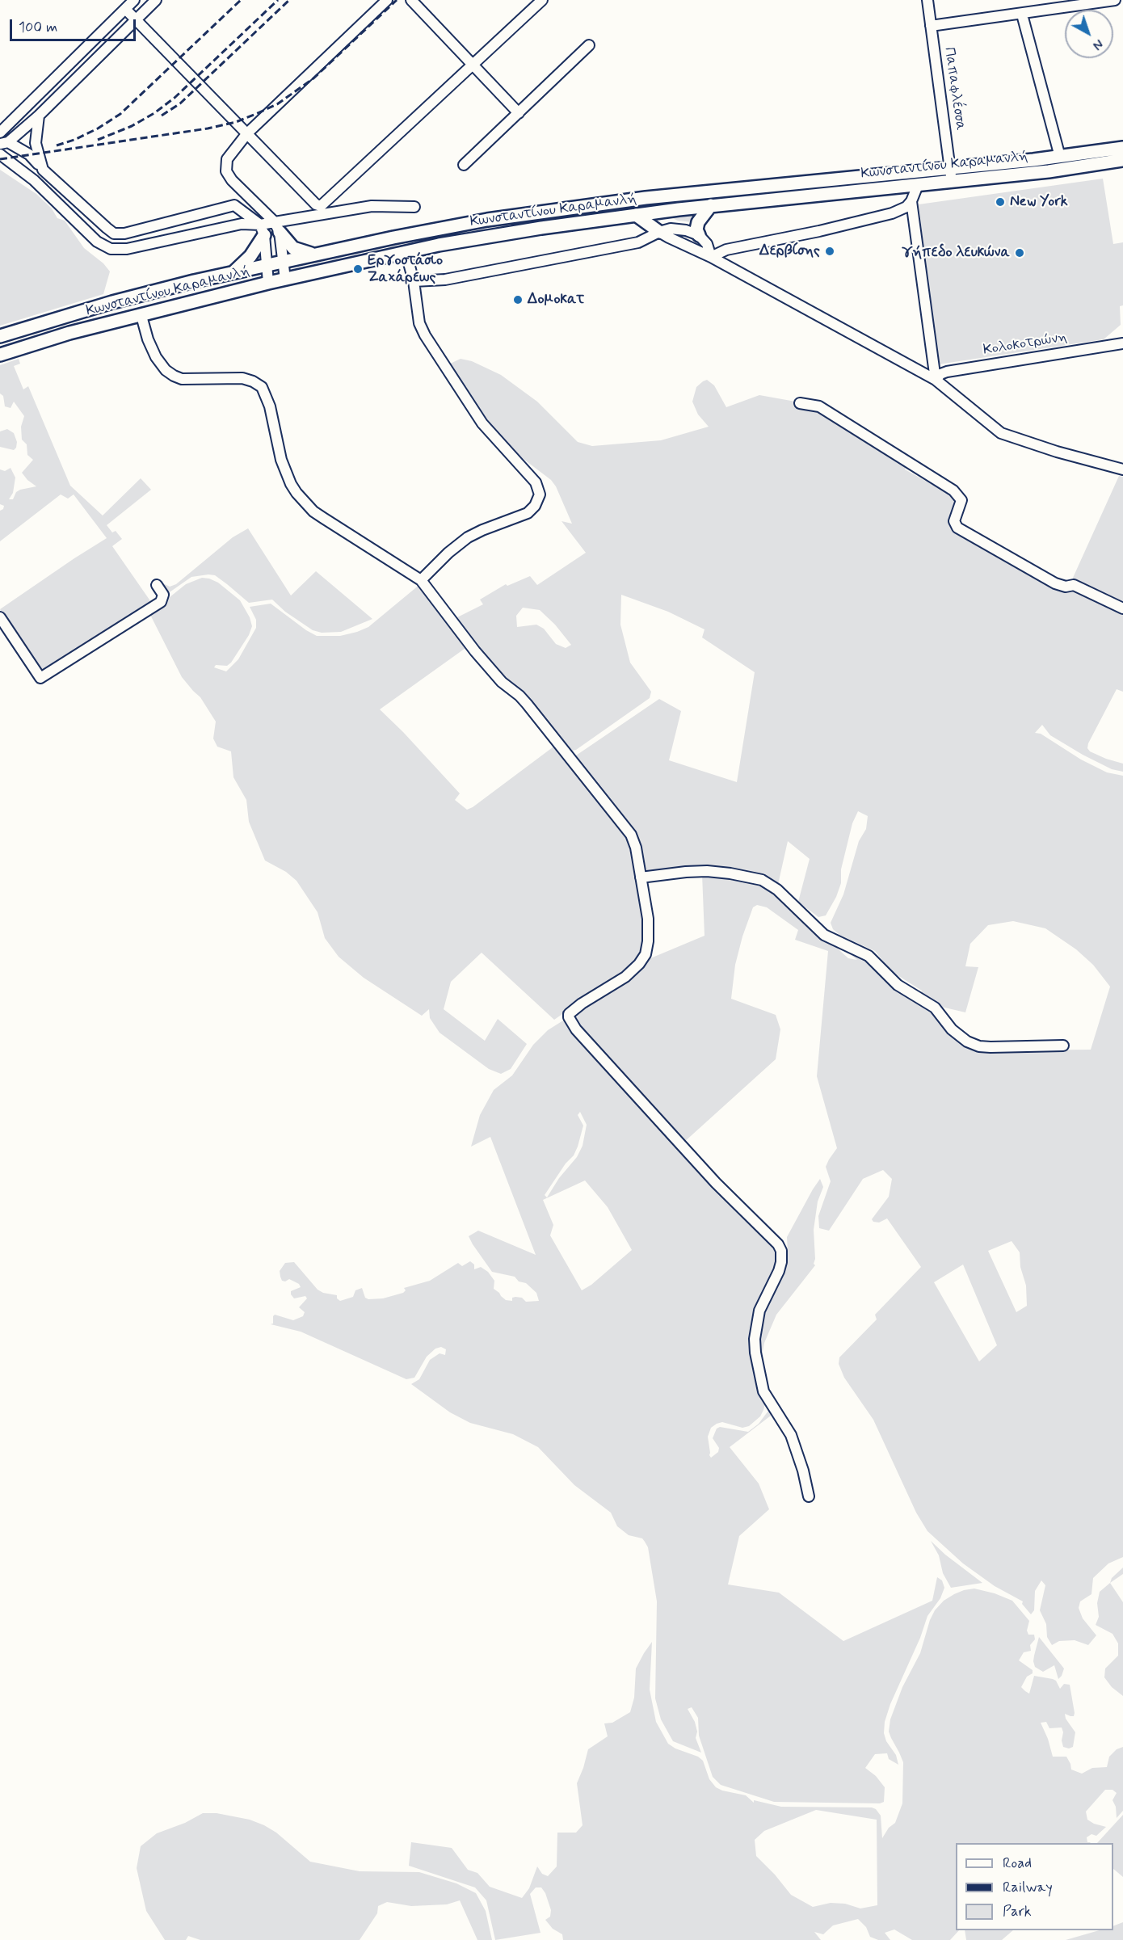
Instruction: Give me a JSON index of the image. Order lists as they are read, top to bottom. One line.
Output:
{"streets":{"main road":["Κωνσταντίνου Καραμανλή"],"street":["Παπαφλέσσα","Κολοκοτρώνη"]},"crossings":[["Παπαφλέσσα","Κωνσταντίνου Καραμανλή"]],"places":["New York","Δερβίσης","γήπεδο λευκώνα","Εργοστάσιο Ζαχάρεως","Δομοκατ"],"legend":["Road","Railway","Park"],"scale_bar":"100 m","north":"bottom right"}
